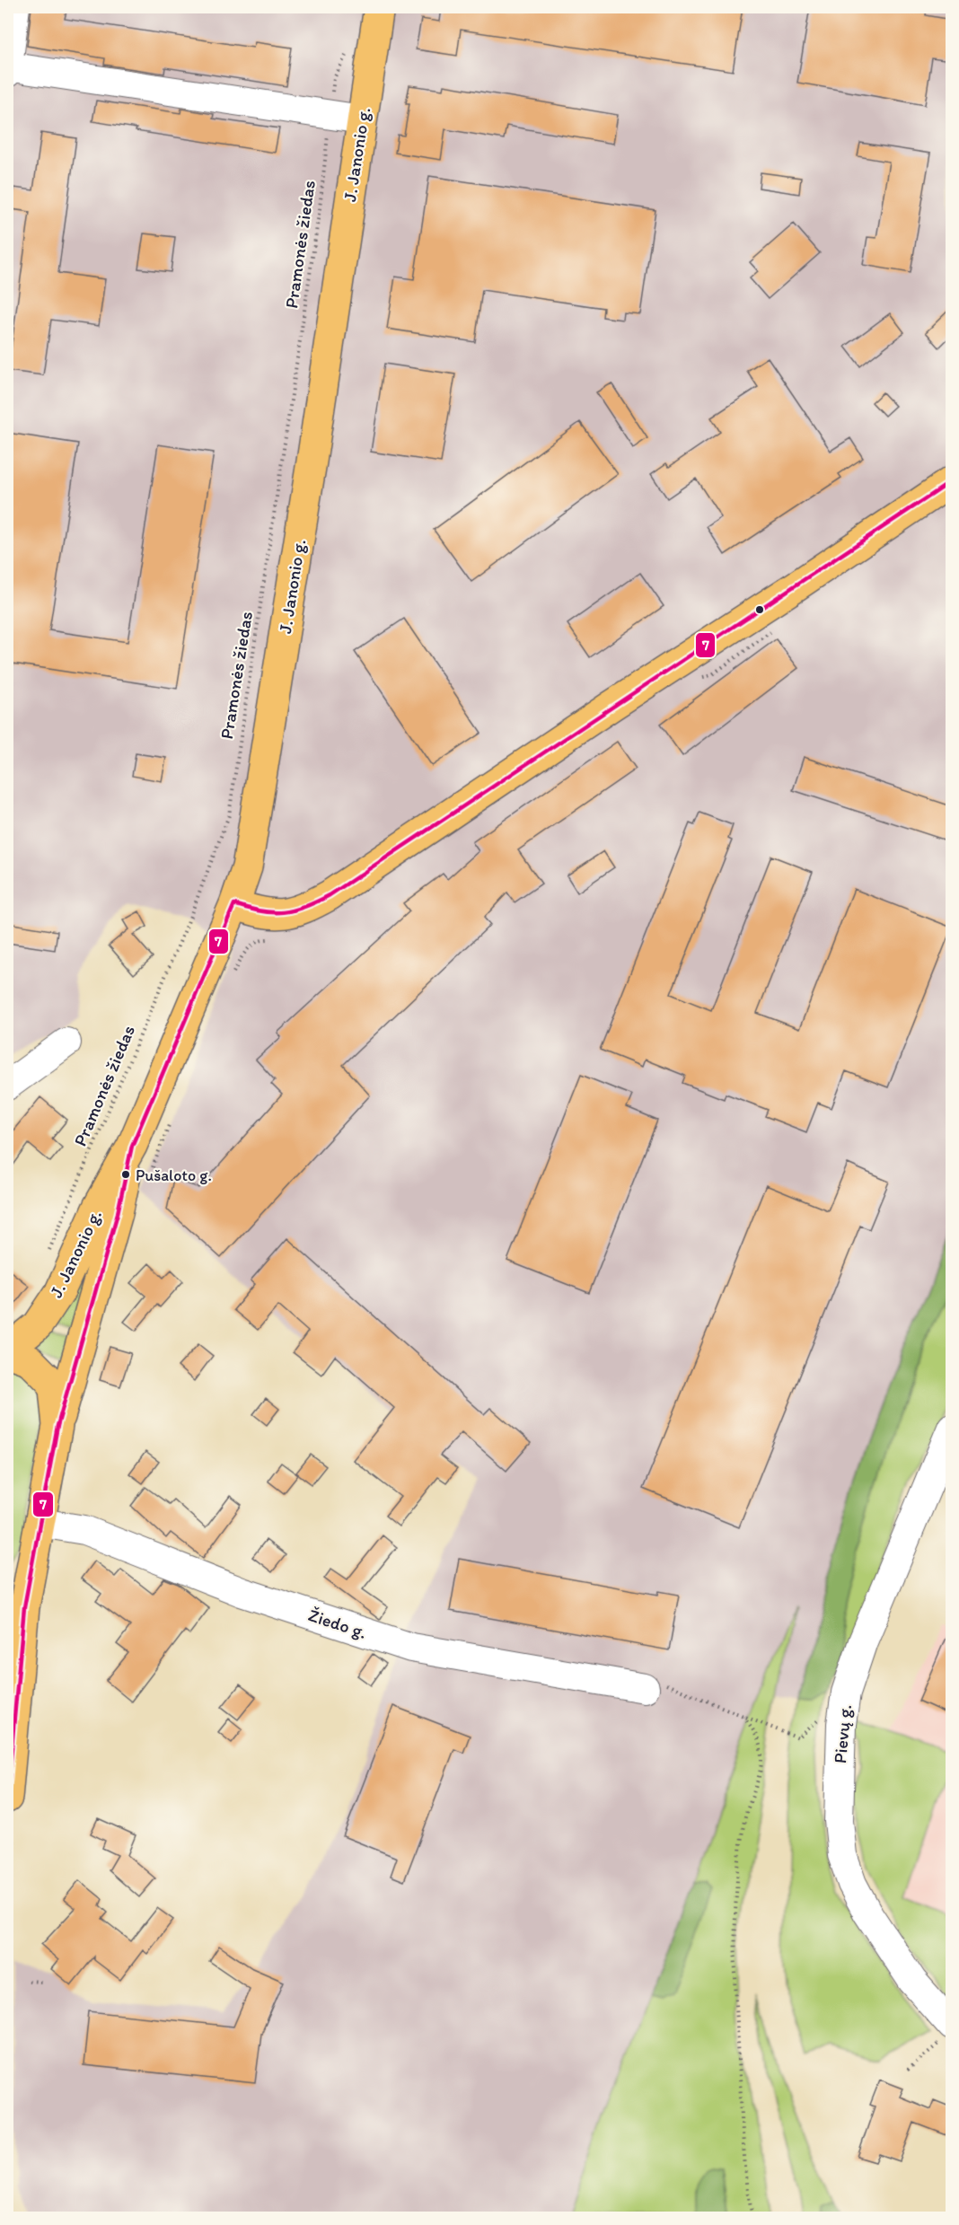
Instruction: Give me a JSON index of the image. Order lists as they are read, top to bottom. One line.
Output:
{"streets":{"main road":["J. Janonio g."],"street":["Žiedo g.","Pievų g."],"path":["Pramonės žiedas"]},"places":["Pušaloto g."],"lines":["transit line 7"]}
